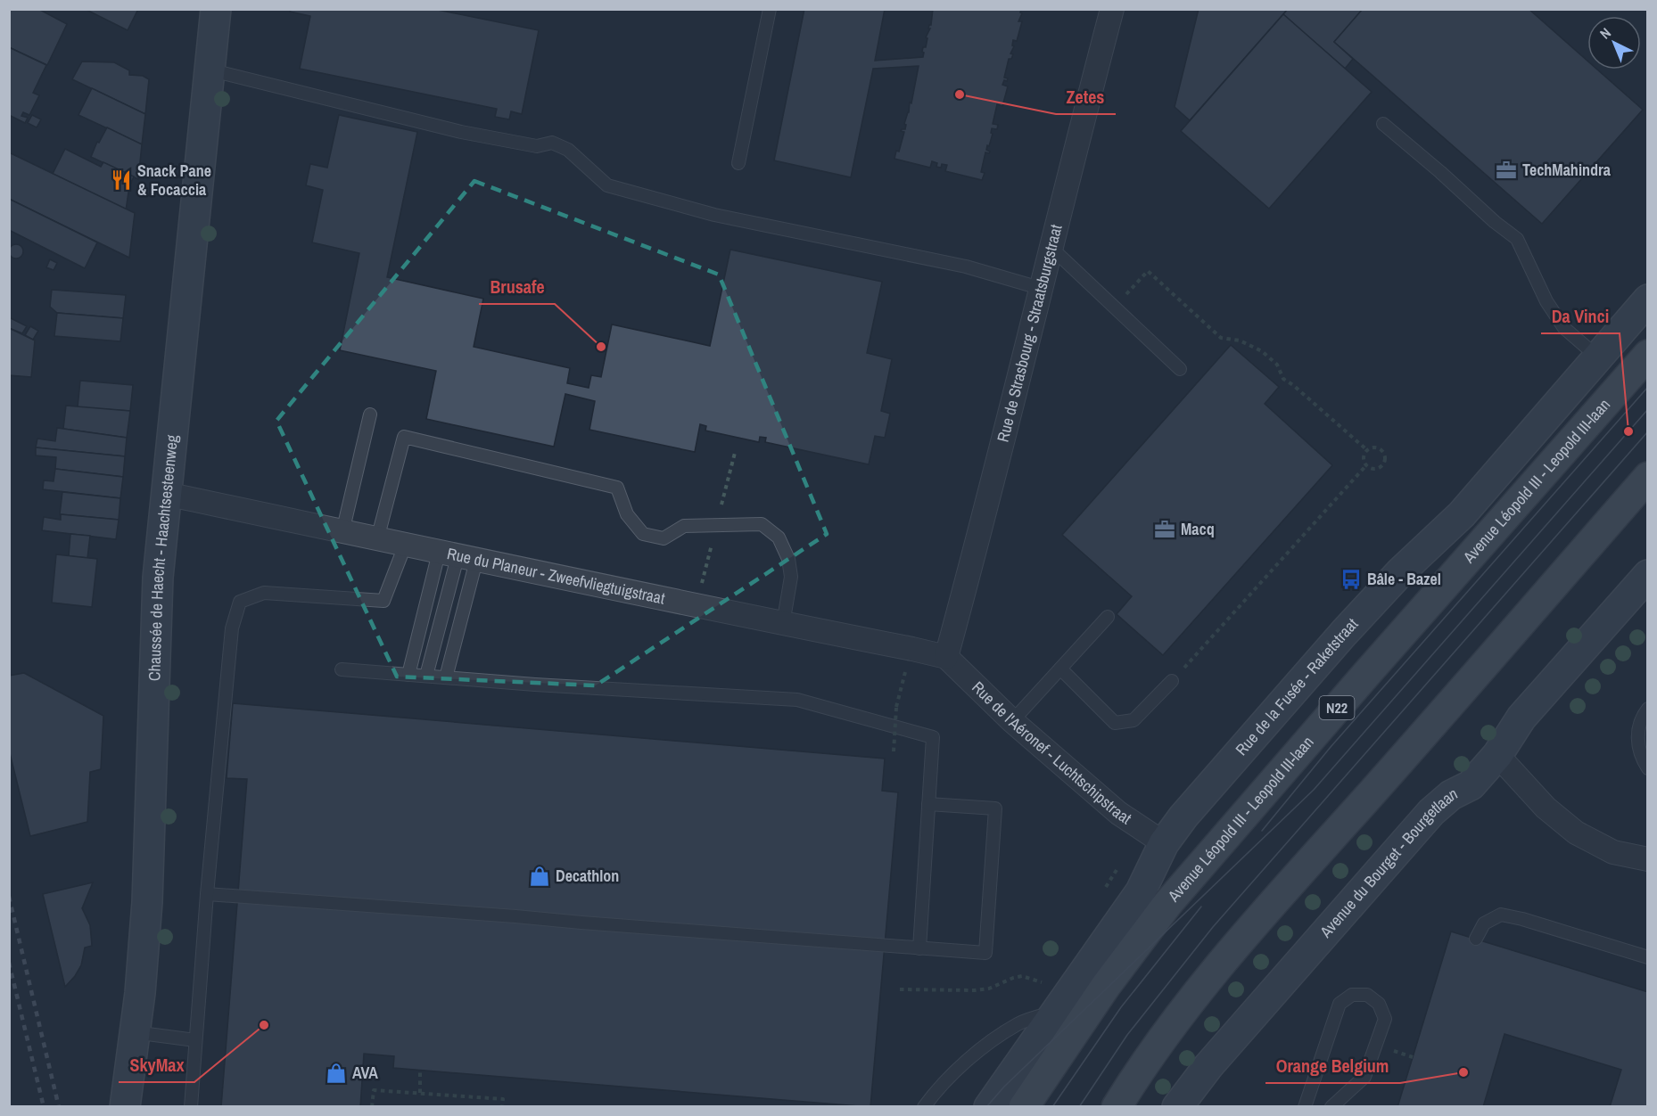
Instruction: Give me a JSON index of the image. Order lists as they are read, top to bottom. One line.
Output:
{"streets":{"main road":["Avenue Léopold III - Leopold III-laan","N22"],"street":["Rue de Strasbourg - Straatsburgstraat","Chaussée de Haecht - Haachtsesteenweg","Rue du Planeur - Zweefvliegtuigstraat","Rue de la Fusée - Raketstraat","Rue de l'Aéronef - Luchtschipstraat","Avenue du Bourget - Bourgetlaan"]},"crossings":[["Rue de Strasbourg - Straatsburgstraat","Rue du Planeur - Zweefvliegtuigstraat"],["Rue de Strasbourg - Straatsburgstraat","Rue de l'Aéronef - Luchtschipstraat"],["Chaussée de Haecht - Haachtsesteenweg","Rue du Planeur - Zweefvliegtuigstraat"],["Rue du Planeur - Zweefvliegtuigstraat","Rue de l'Aéronef - Luchtschipstraat"],["Rue de la Fusée - Raketstraat","Rue de l'Aéronef - Luchtschipstraat"]],"places":{"other":["Zetes","Brusafe","Da Vinci","SkyMax","Orange Belgium"],"office":["TechMahindra","Macq"],"restaurant":["Snack Pane & Focaccia"],"bus stop":["Bâle - Bazel"],"shop":["Decathlon","AVA"]},"north":"top left"}
